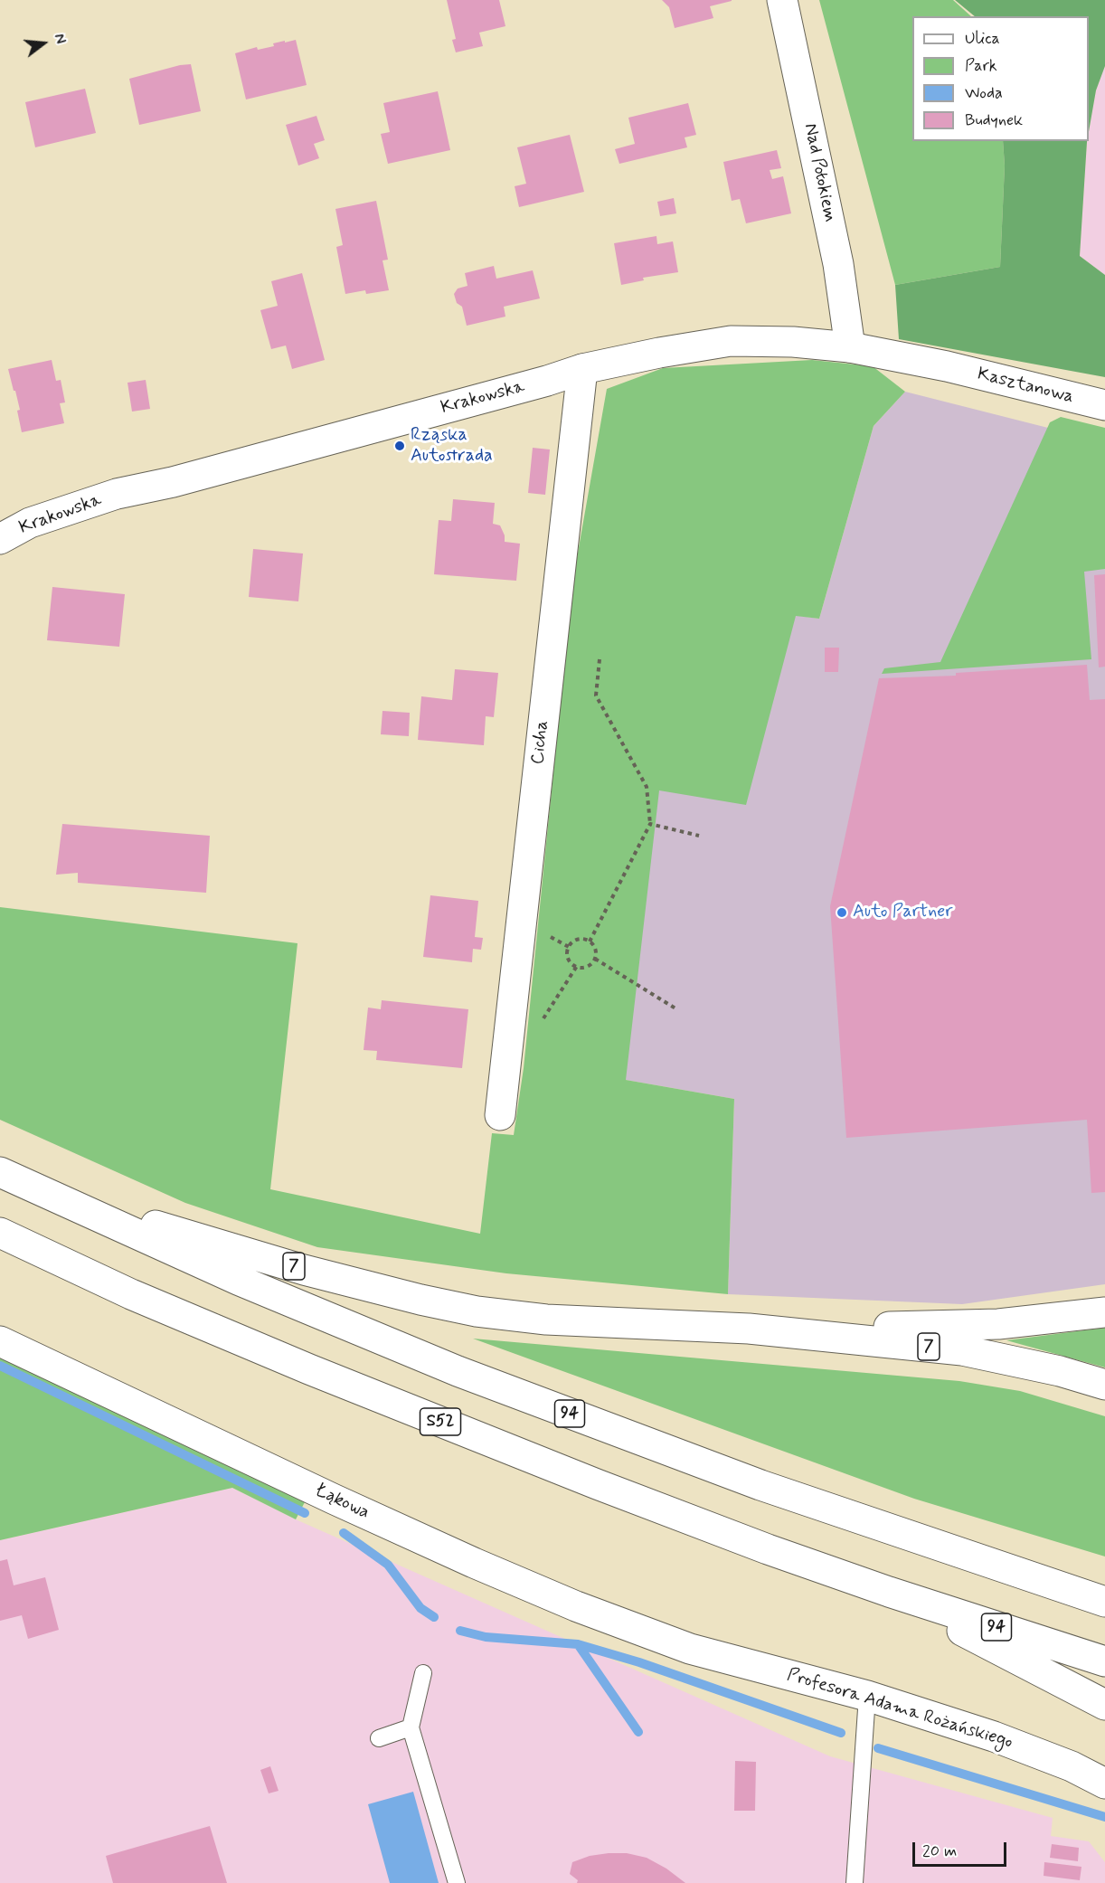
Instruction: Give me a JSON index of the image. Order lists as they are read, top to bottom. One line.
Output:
{"streets":{"main road":["Nad Potokiem","Kasztanowa","Krakowska","Cicha","7","94","S52","Łąkowa","Profesora Adama Rożańskiego"]},"crossings":[["Nad Potokiem","Krakowska"],["Kasztanowa","Krakowska"],["Krakowska","Cicha"],["7","94"],["94","S52"],["Łąkowa","Profesora Adama Rożańskiego"]],"places":["Rząska Autostrada","Auto Partner"],"legend":["Ulica","Park","Woda","Budynek"],"scale_bar":"20 m","north":"right"}
